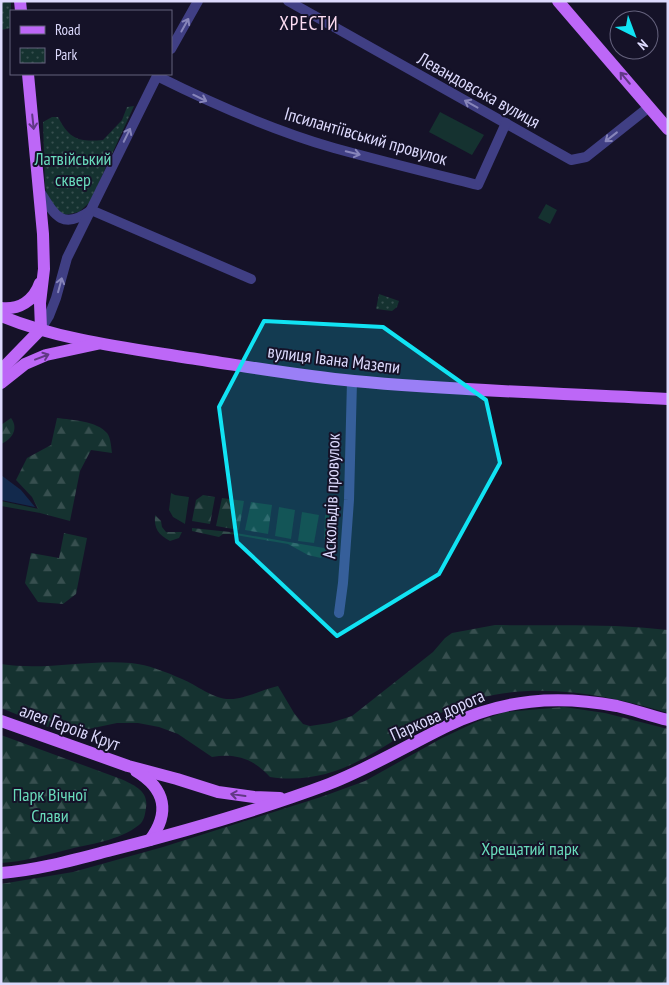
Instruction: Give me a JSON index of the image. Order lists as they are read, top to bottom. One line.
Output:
{"streets":{"main road":["вулиця Івана Мазепи","Паркова дорога","алея Героїв Крут"],"street":["Левандовська вулиця","Іпсилантіївський провулок","Аскольдів провулок"]},"crossings":[["Левандовська вулиця","Іпсилантіївський провулок"],["вулиця Івана Мазепи","Аскольдів провулок"]],"one_way":["Левандовська вулиця","Іпсилантіївський провулок"],"districts":["ХРЕСТИ"],"parks":["Латвійський сквер","Парк Вічної Слави","Хрещатий парк"],"legend":["Road","Park"],"north":"bottom right"}
